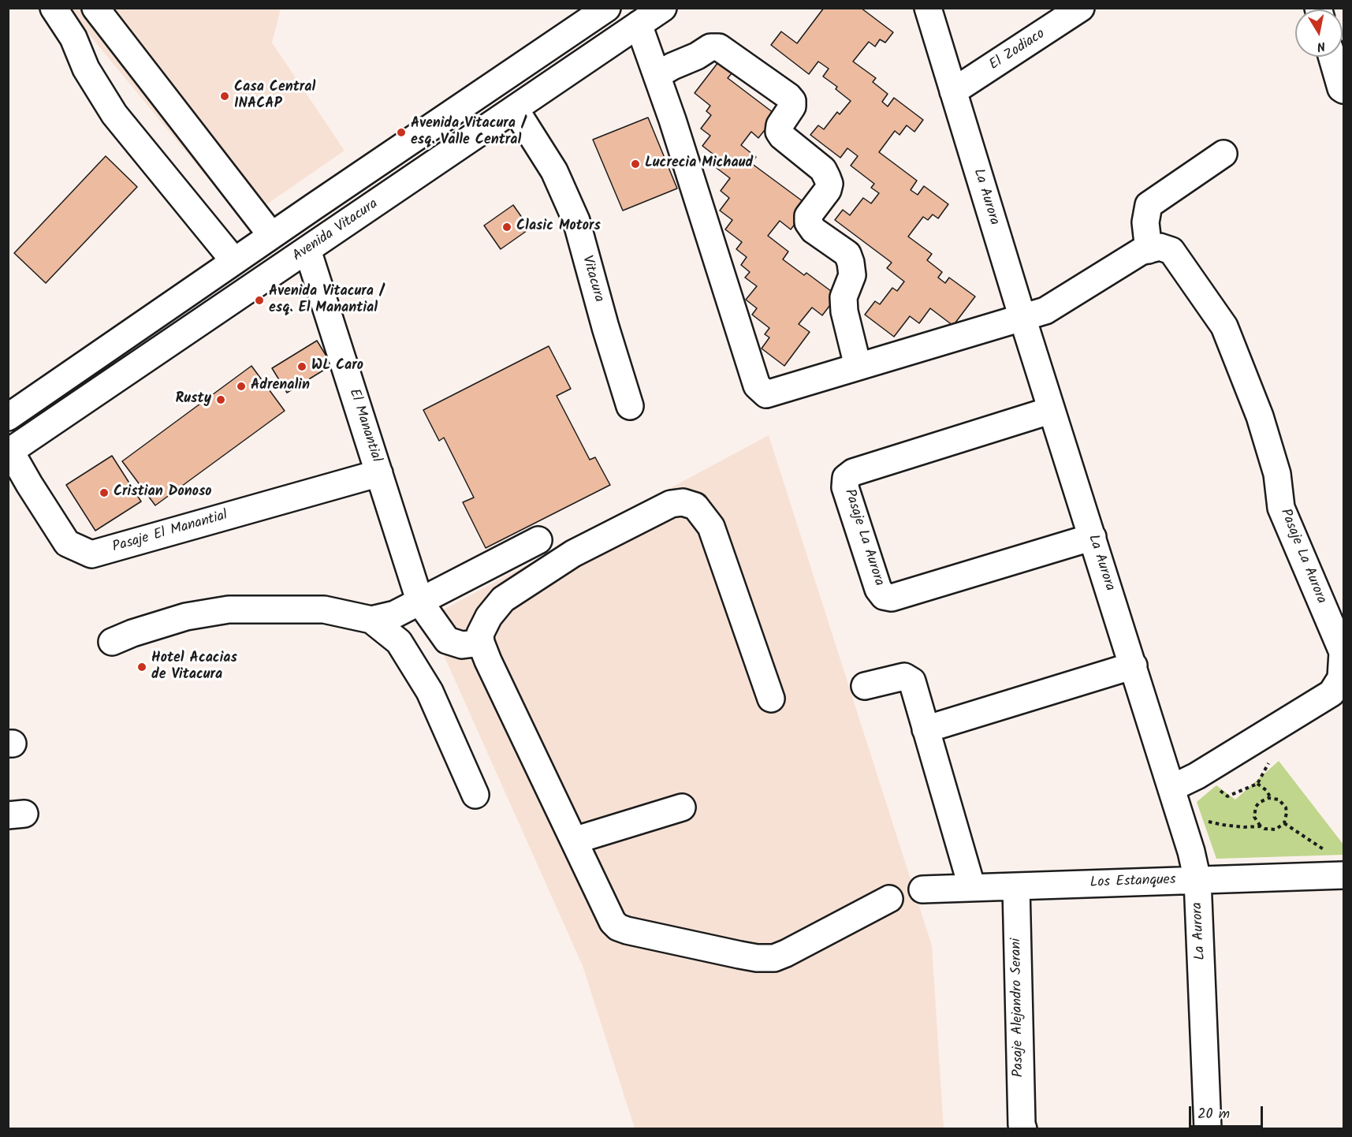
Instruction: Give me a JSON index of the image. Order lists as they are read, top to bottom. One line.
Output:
{"streets":{"street":["El Zodiaco","La Aurora","Avenida Vitacura","Vitacura","El Manantial","Pasaje El Manantial","Pasaje La Aurora","Los Estanques","Pasaje Alejandro Serani"]},"crossings":[["El Zodiaco","La Aurora"],["La Aurora","Pasaje La Aurora"],["La Aurora","Los Estanques"],["Avenida Vitacura","Vitacura"],["Avenida Vitacura","El Manantial"],["Avenida Vitacura","Pasaje El Manantial"],["El Manantial","Pasaje El Manantial"],["Los Estanques","Pasaje Alejandro Serani"]],"places":["Casa Central INACAP","Avenida Vitacura / esq. Valle Central","Lucrecia Michaud","Clasic Motors","Avenida Vitacura / esq. El Manantial","WL Caro","Adrenalin","Rusty","Cristian Donoso","Hotel Acacias de Vitacura"],"scale_bar":"20 m","north":"bottom"}
